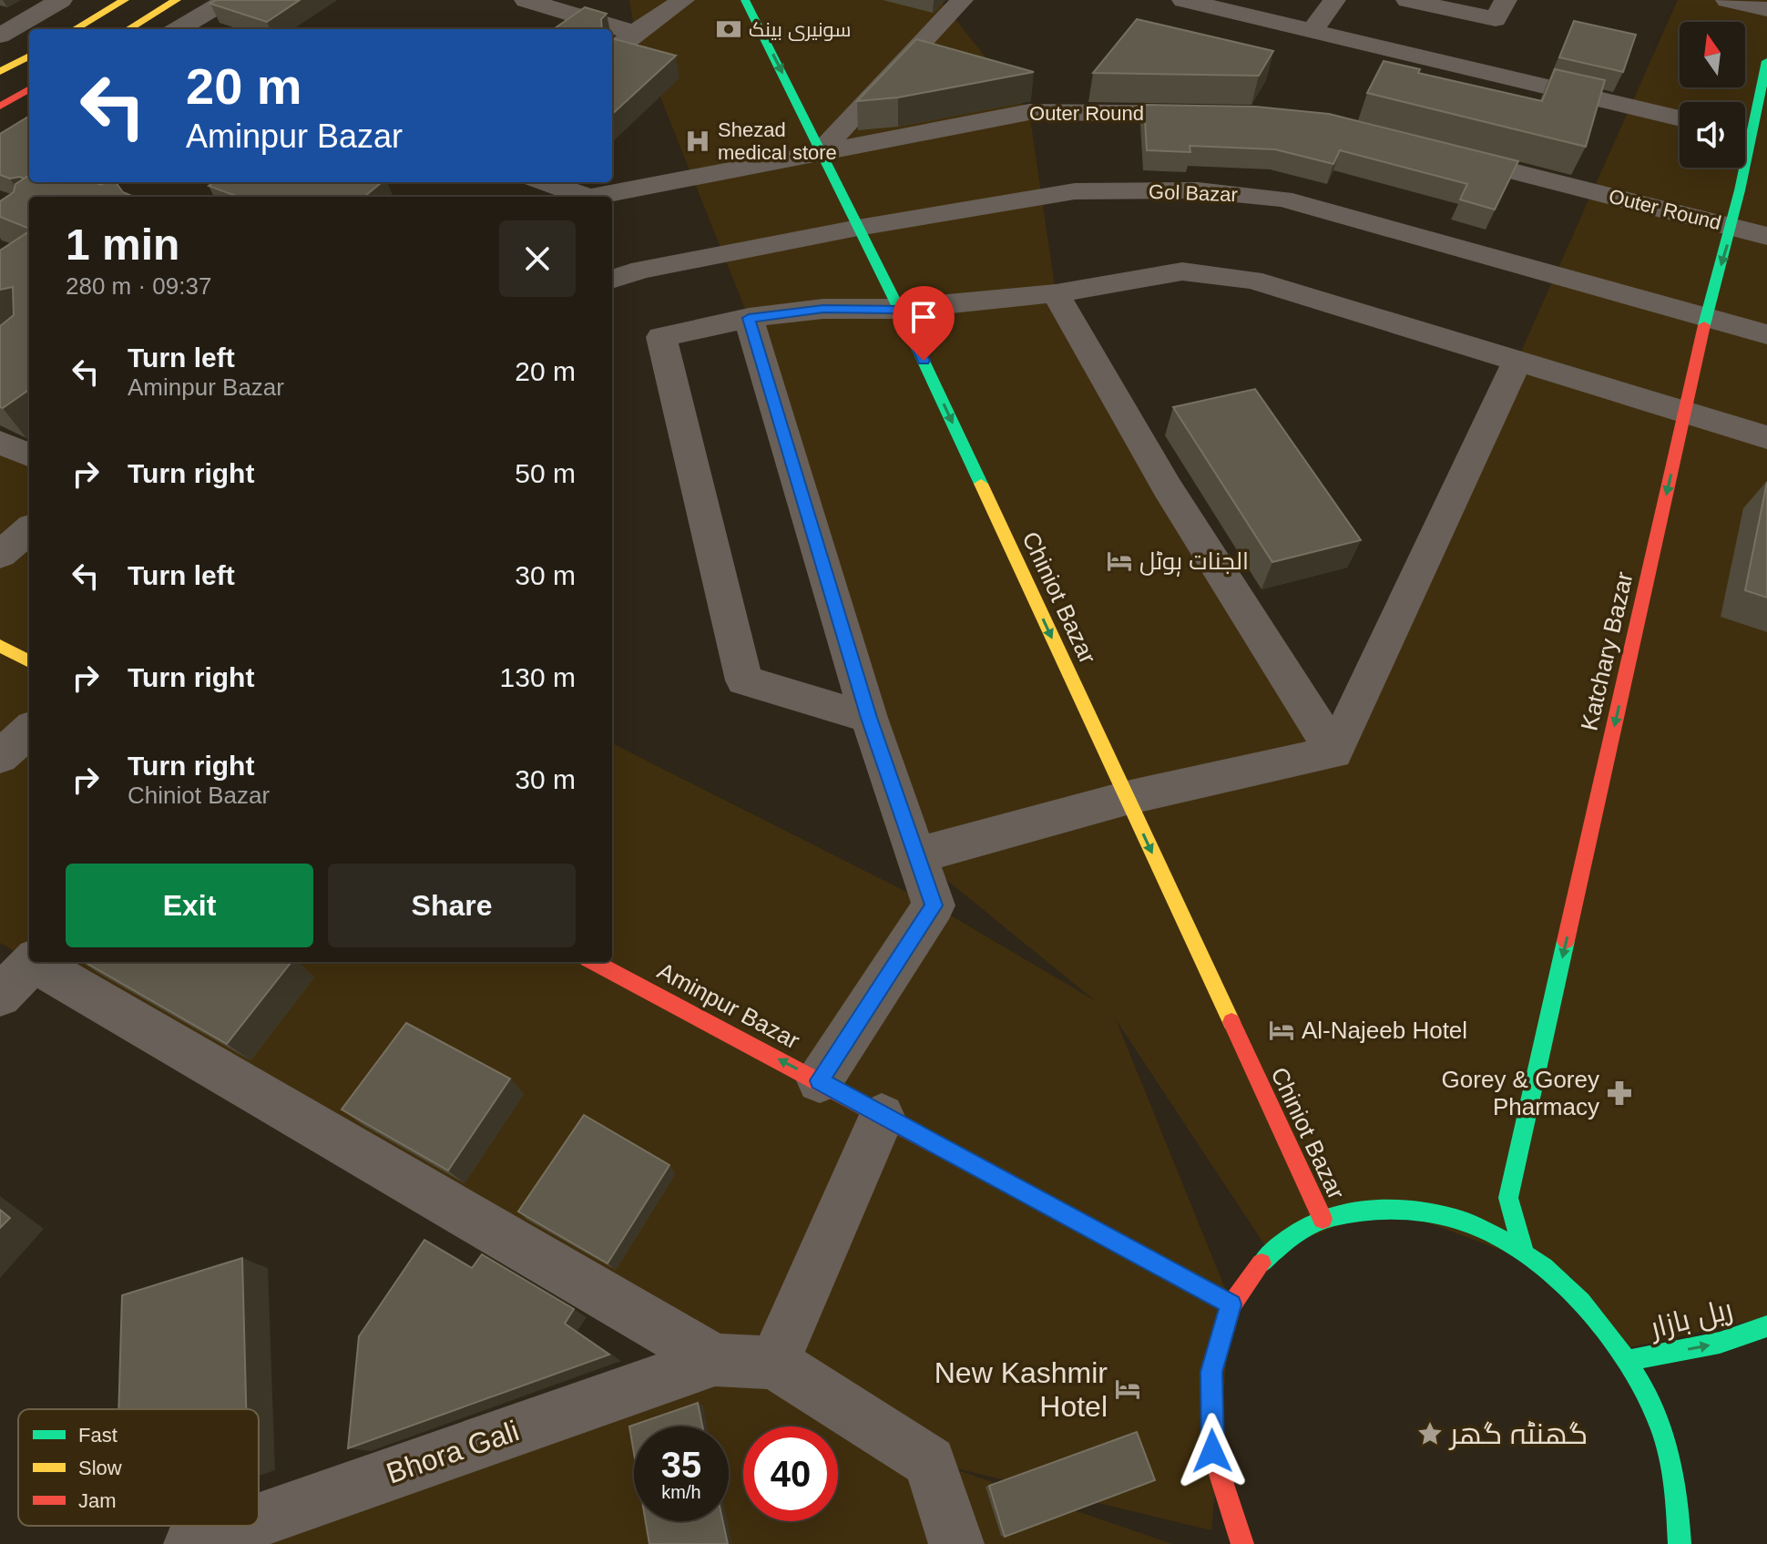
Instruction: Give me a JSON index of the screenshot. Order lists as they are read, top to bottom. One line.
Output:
{"streets":{"street":["Outer Round","Gol Bazar","Chiniot Bazar","Katchary Bazar","Aminpur Bazar","ریل بازار","Bhora Gali"]},"crossings":[["Outer Round","Chiniot Bazar"],["Outer Round","Katchary Bazar"],["Gol Bazar","Chiniot Bazar"],["Gol Bazar","Katchary Bazar"]],"one_way":["Chiniot Bazar","Katchary Bazar","Aminpur Bazar","ریل بازار"],"places":{"bank":["سونیری بینک"],"hospital":["Shezad medical store"],"hotel":["الجنات ہوٹل","Al-Najeeb Hotel","New Kashmir Hotel"],"pharmacy":["Gorey & Gorey Pharmacy"],"place":["گھنٹہ گھر"]},"legend":["Fast","Slow","Jam"],"north":"top","page":{"turn":["20 m","Aminpur Bazar"],"heading":["1 min","280 m · 09:37"],"list":[{"name":"Turn left","note":"Aminpur Bazar","value":"20 m"},{"name":"Turn right","value":"50 m"},{"name":"Turn left","value":"30 m"},{"name":"Turn right","value":"130 m"},{"name":"Turn right","note":"Chiniot Bazar","value":"30 m"}],"buttons":["Exit","Share"],"speed":"35 km/h","limit":"40"}}
